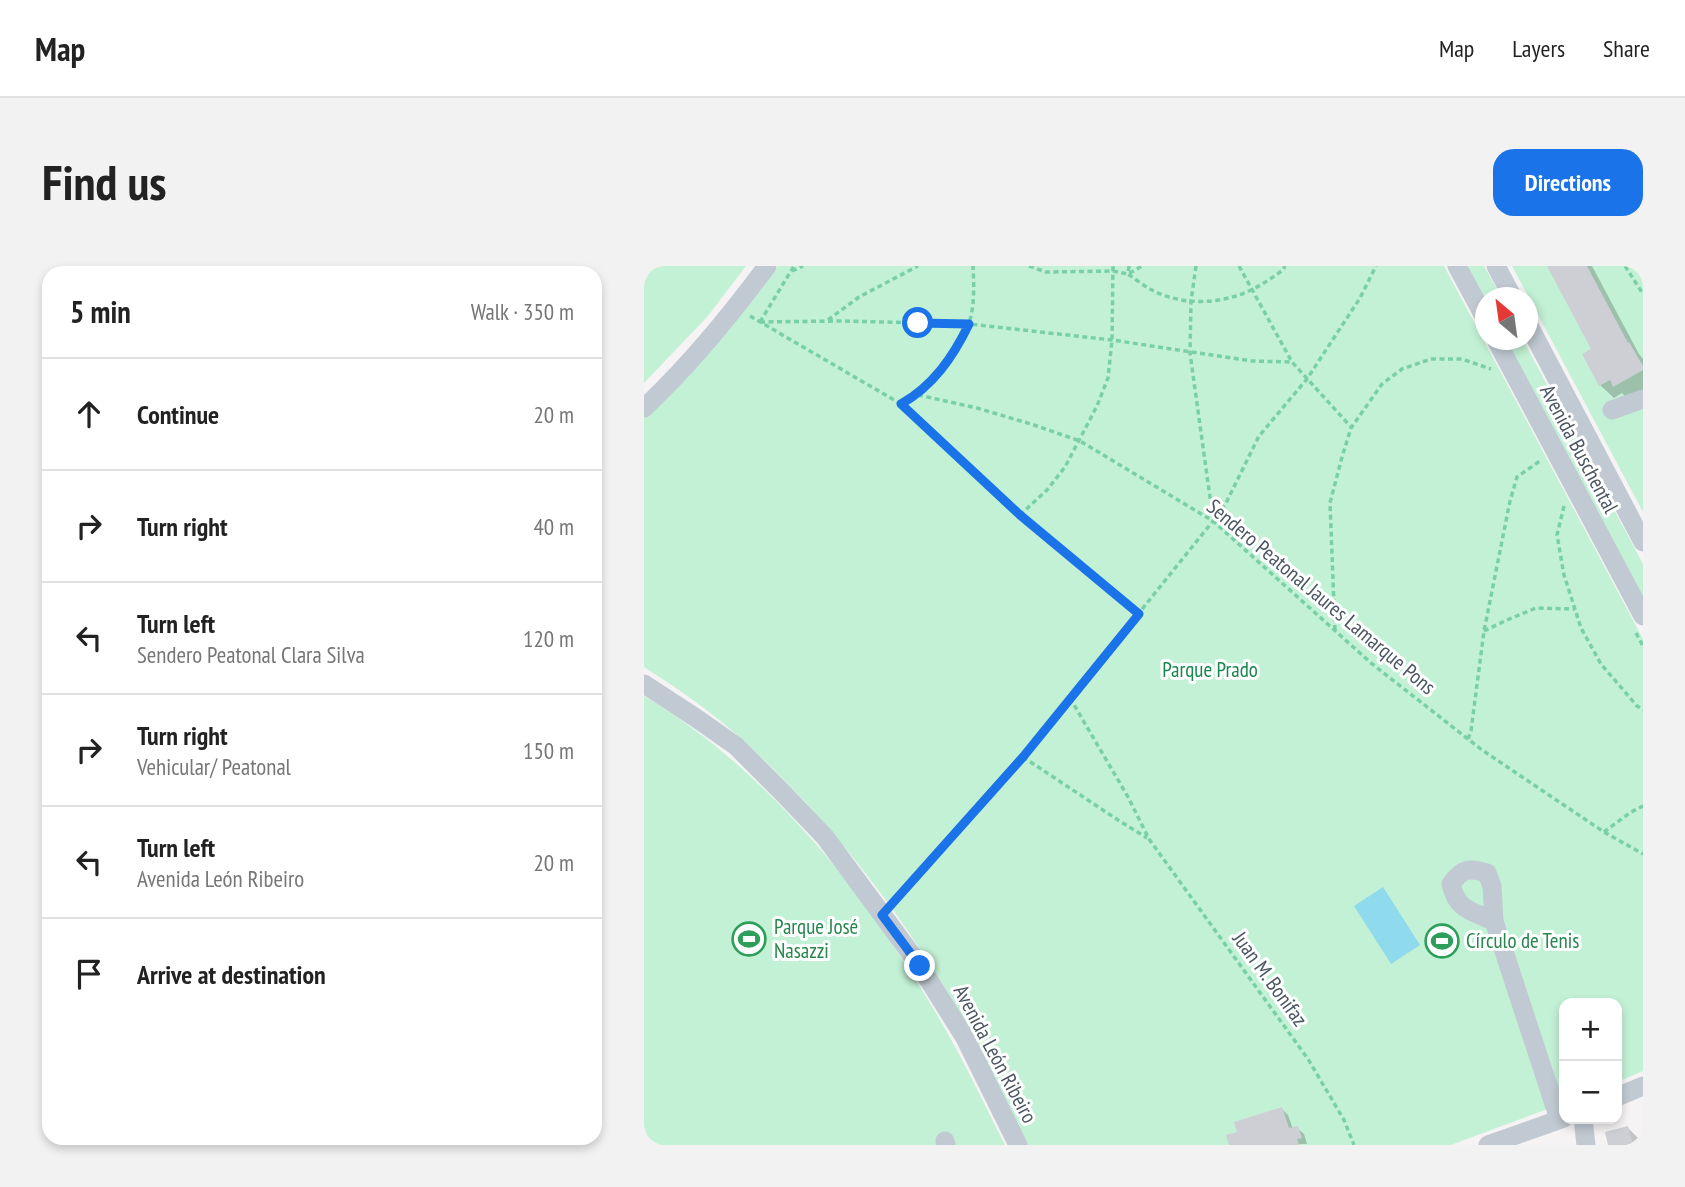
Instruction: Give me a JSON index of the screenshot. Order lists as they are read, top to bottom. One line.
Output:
{"streets":{"street":["Avenida Buschental","Avenida León Ribeiro"],"path":["Sendero Peatonal Jaures Lamarque Pons","Juan M. Bonifaz"]},"parks":["Parque Prado"],"places":{"sports":["Parque José Nasazzi","Círculo de Tenis"]},"north":"top left","page":{"header":"Map","nav":["Map","Layers","Share"],"buttons":"Directions","title":"Find us","heading":["5 min","Walk · 350 m"],"list":[["Continue","20 m"],["Turn right","40 m"],["Turn left","Sendero Peatonal Clara Silva","120 m"],["Turn right","Vehicular/ Peatonal","150 m"],["Turn left","Avenida León Ribeiro","20 m"],"Arrive at destination"],"map_buttons":["+","−"]}}
